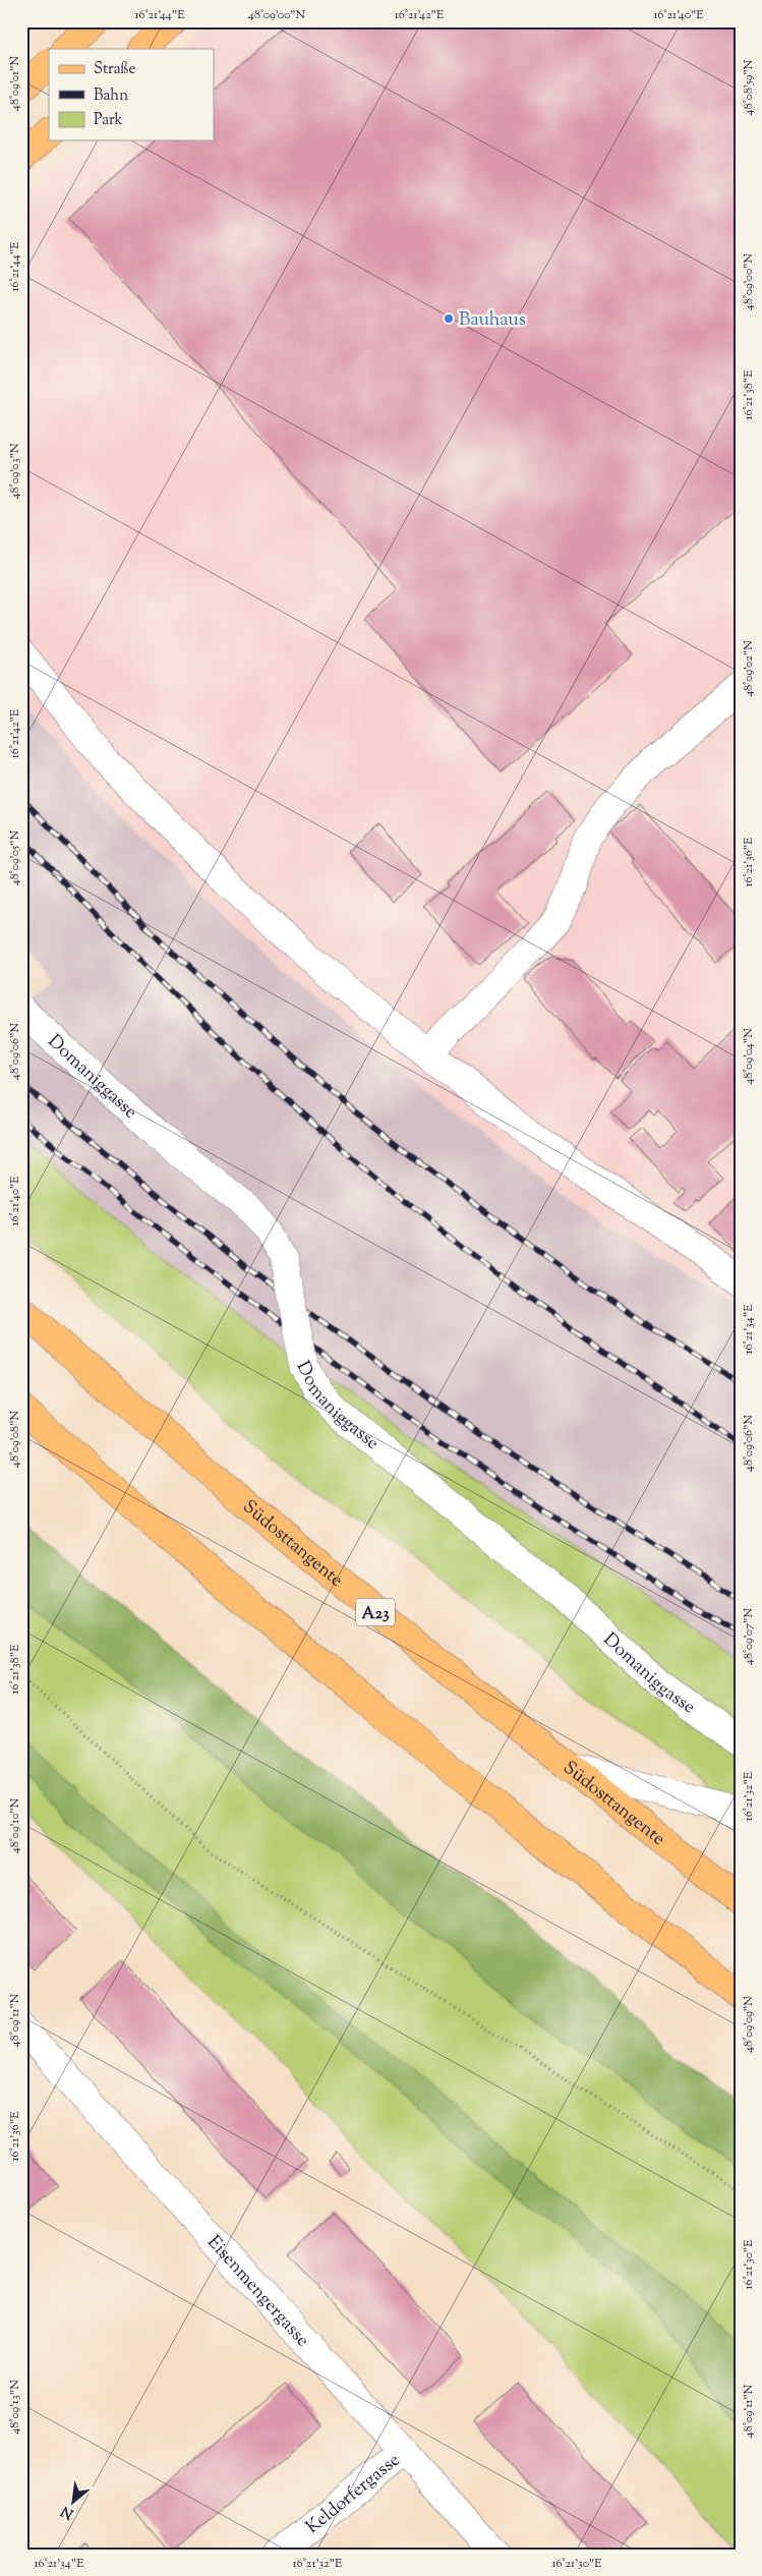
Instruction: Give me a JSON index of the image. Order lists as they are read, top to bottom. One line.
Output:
{"streets":{"main road":["Südosttangente","A23"],"street":["Domaniggasse","Eisenmengergasse","Keldorfergasse"]},"crossings":[["Eisenmengergasse","Keldorfergasse"]],"places":["Bauhaus"],"legend":["Straße","Bahn","Park"],"north":"bottom left","coordinates":["16°21'44\"E","48°09'00\"N","16°21'42\"E","16°21'40\"E","48°09'01\"N","48°08'59\"N","16°21'38\"E","48°09'03\"N","48°09'02\"N","48°09'05\"N","16°21'36\"E","48°09'06\"N","48°09'04\"N","16°21'34\"E","48°09'08\"N","48°09'07\"N","16°21'32\"E","48°09'10\"N","48°09'11\"N","48°09'09\"N","16°21'30\"E","48°09'13\"N"]}
